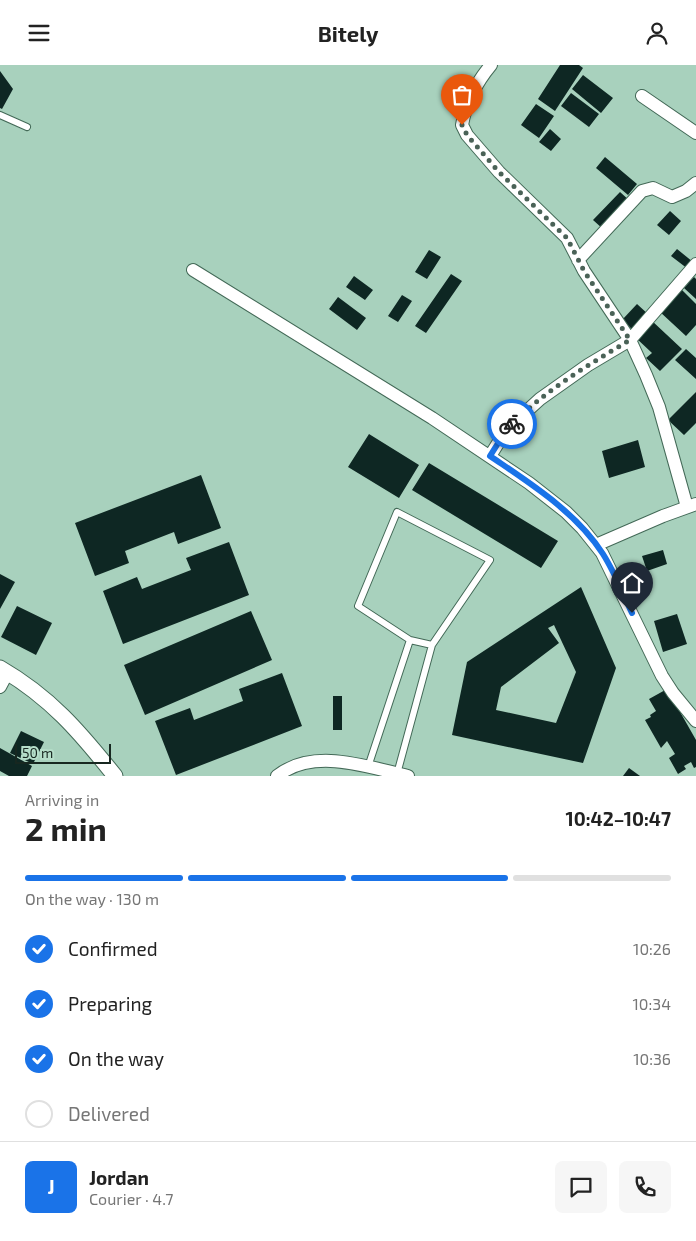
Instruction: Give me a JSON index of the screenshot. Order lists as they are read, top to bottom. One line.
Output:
{"scale_bar":"50 m","page":{"header":"Bitely","scale":"50 m","heading":["2 min","Arriving in","10:42–10:47"],"panel":["Jordan","Courier · 4.7"],"bar":"On the way · 130 m","list":[["Confirmed","10:26"],["Preparing","10:34"],["On the way","10:36"],"Delivered"],"round":"J"}}
